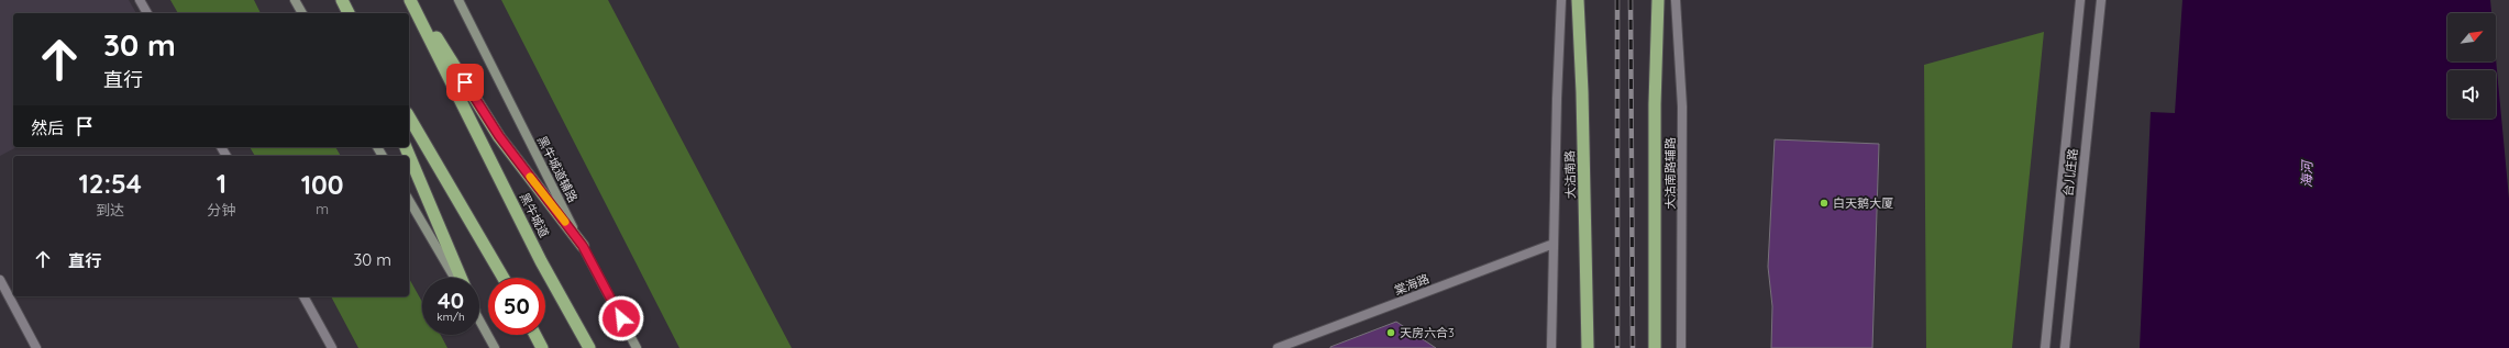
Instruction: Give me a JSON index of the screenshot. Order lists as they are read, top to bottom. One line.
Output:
{"streets":{"highway":["大沽南路","黑牛城道"],"main road":["黑牛城道辅路"],"street":["台儿庄路","大沽南路辅路","棠海路"]},"water":["海河"],"places":["白天鹅大厦","天房六合3"],"north":"top right","page":{"turn":["30 m","直行"],"then":"然后","eta":["12:54","到达","1","分钟","100","m"],"list":[{"name":"直行","value":"30 m"}],"speed":"40 km/h","limit":"50"}}
